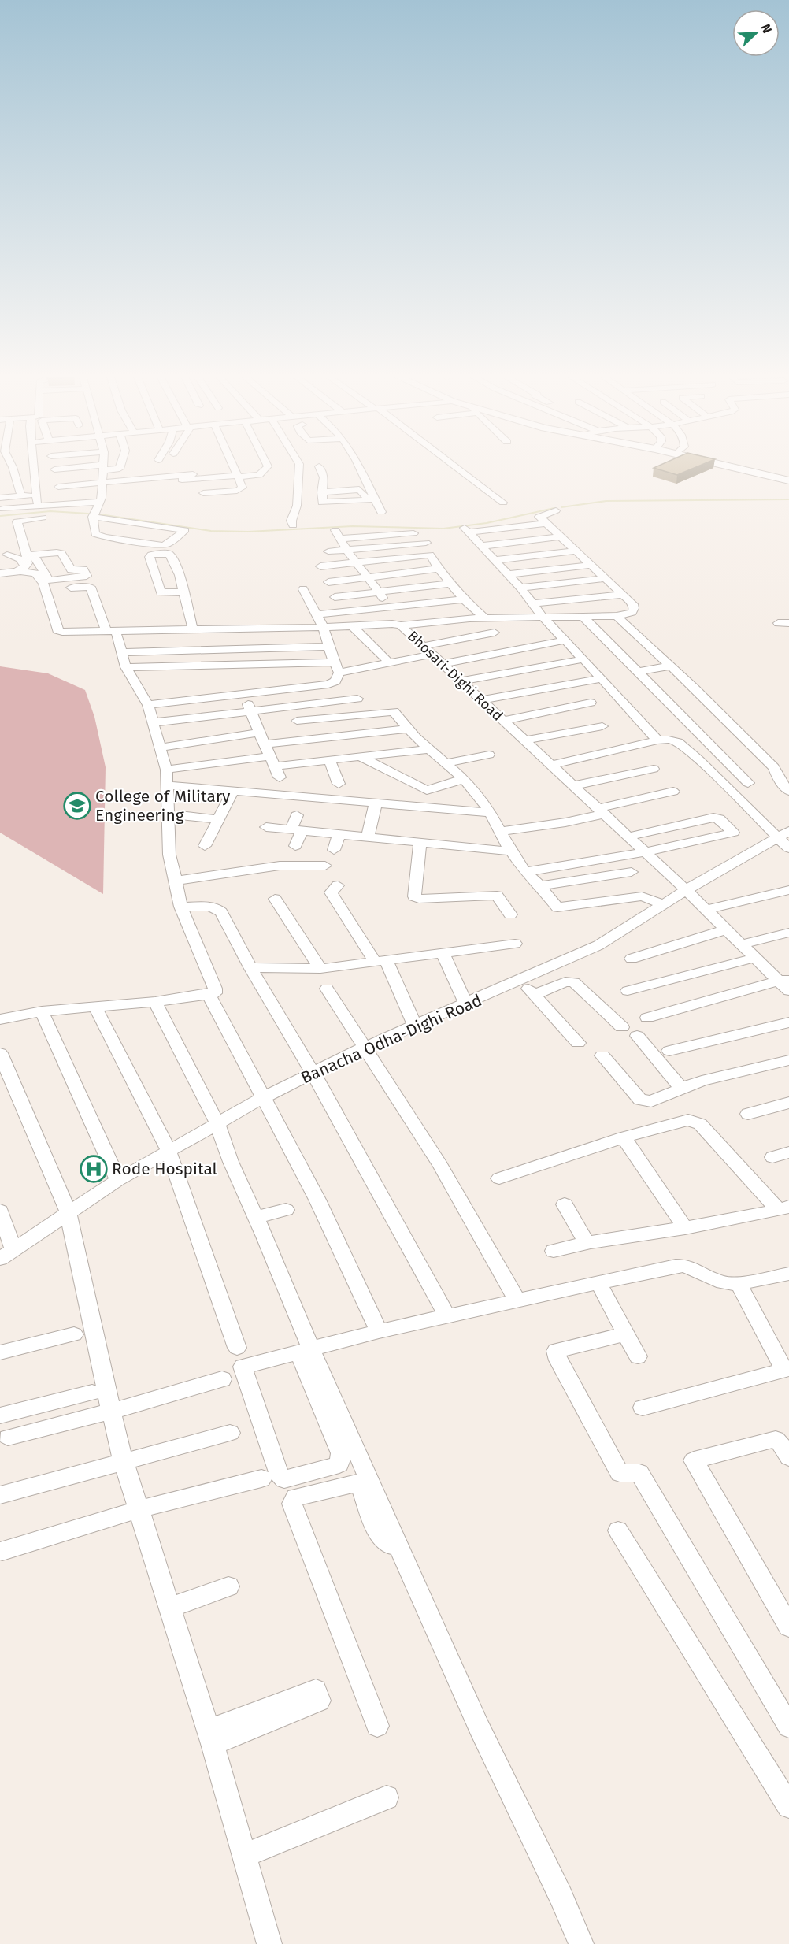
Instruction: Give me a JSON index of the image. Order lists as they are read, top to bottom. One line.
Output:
{"streets":{"street":["Bhosari-Dighi Road","Banacha Odha-Dighi Road"]},"crossings":[["Bhosari-Dighi Road","Banacha Odha-Dighi Road"]],"places":{"school or university":["College of Military Engineering"],"hospital":["Rode Hospital"]},"north":"top right"}
